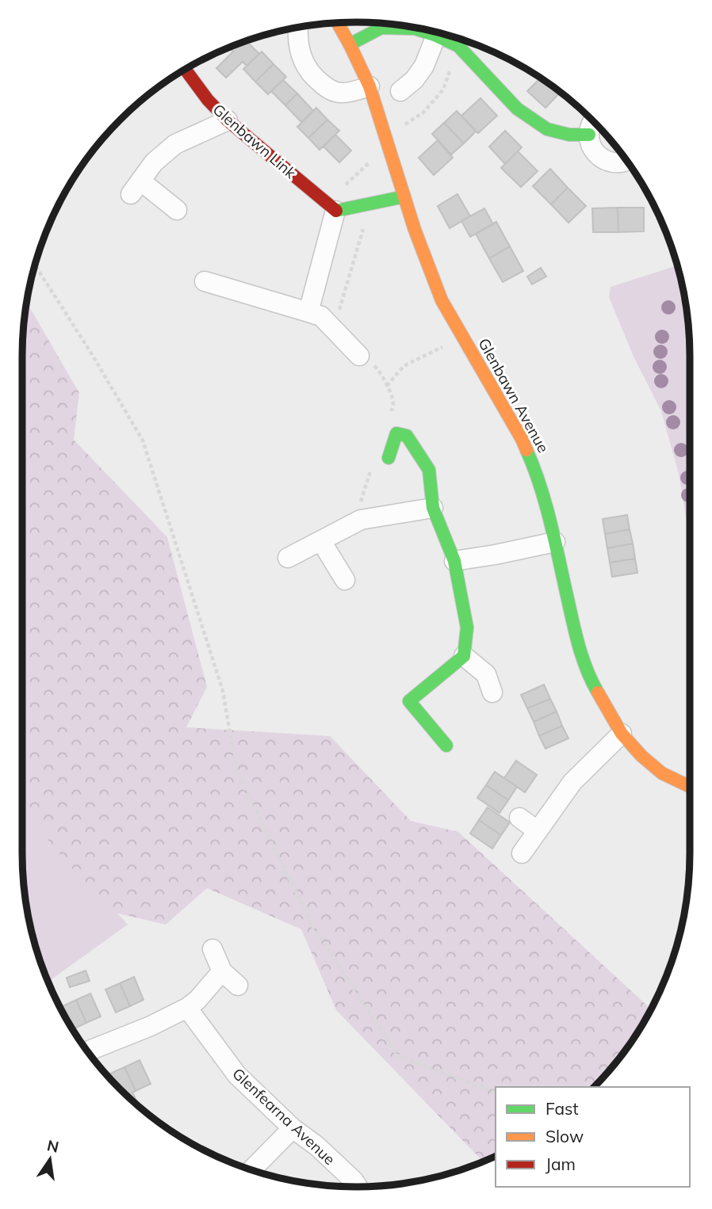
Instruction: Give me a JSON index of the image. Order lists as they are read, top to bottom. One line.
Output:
{"streets":{"street":["Glenbawn Link","Glenbawn Avenue","Glenfearna Avenue"]},"legend":["Fast","Slow","Jam"],"north":"top"}
